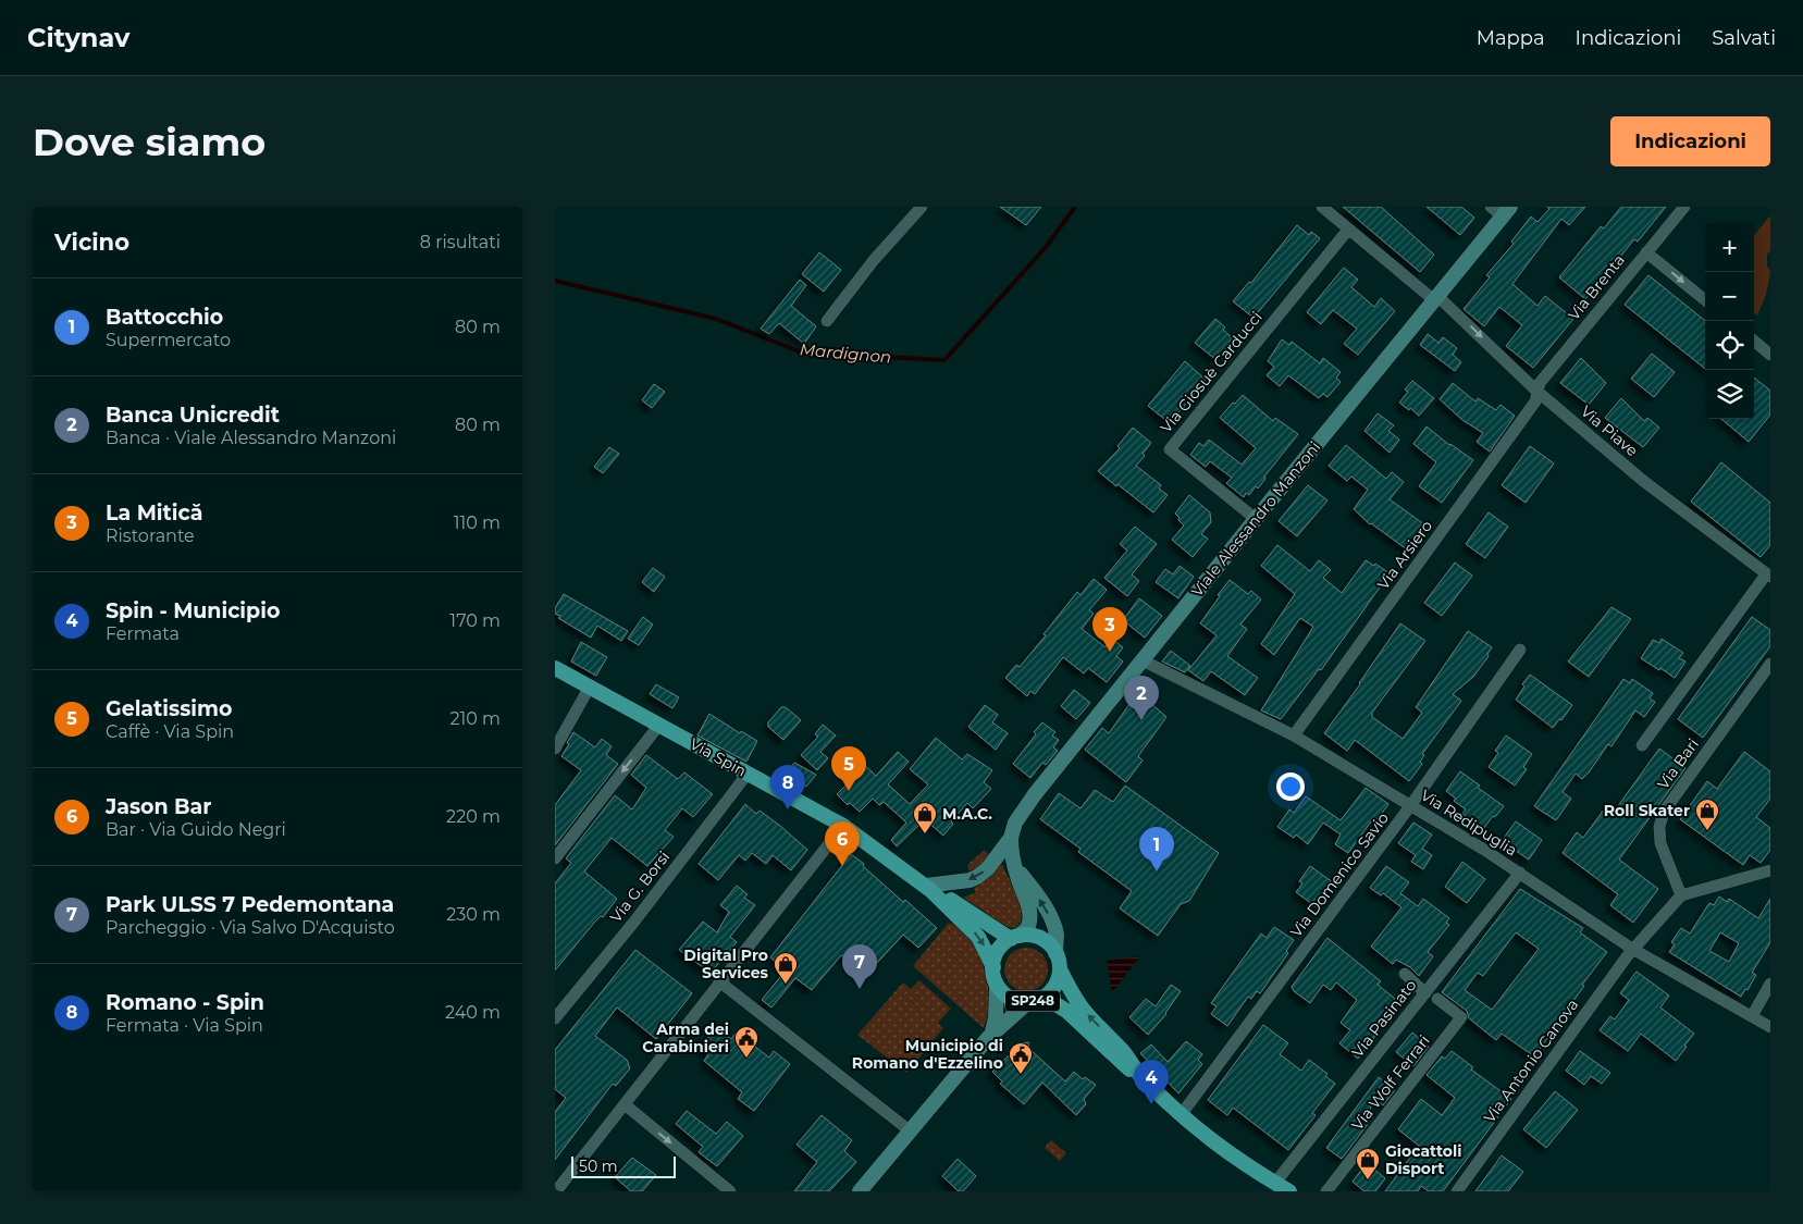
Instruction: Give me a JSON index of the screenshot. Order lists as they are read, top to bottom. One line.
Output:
{"streets":{"main road":["Viale Alessandro Manzoni","Via Spin","SP248"],"street":["Via Brenta","Via Giosuè Carducci","Via Piave","Via Arsiero","Via Bari","Via Redipuglia","Via Domenico Savio","Via G. Borsi","Via Pasinato","Via Antonio Canova","Via Wolf Ferrari"]},"crossings":[["Via Brenta","Via Piave"],["Via Brenta","Via Arsiero"],["Via Giosuè Carducci","Via Piave"],["Via Giosuè Carducci","Viale Alessandro Manzoni"],["Via Piave","Viale Alessandro Manzoni"],["Via Piave","Via Arsiero"],["Viale Alessandro Manzoni","Via Spin"],["Viale Alessandro Manzoni","Via Redipuglia"],["Via Arsiero","Via Redipuglia"],["Via Spin","Via G. Borsi"],["Via Spin","SP248"],["Via Bari","Via Antonio Canova"],["Via Redipuglia","Via Domenico Savio"],["Via Redipuglia","Via Pasinato"],["Via Redipuglia","Via Antonio Canova"],["Via Domenico Savio","SP248"],["SP248","Via Pasinato"]],"water":["Mardignon"],"places":{"shop":["Roll Skater","M.A.C.","Digital Pro Services","Giocattoli Disport"],"public building":["Arma dei Carabinieri","Municipio di Romano d'Ezzelino"]},"scale_bar":"50 m","page":{"header":"Citynav","nav":["Mappa","Indicazioni","Salvati"],"buttons":"Indicazioni","title":"Dove siamo","heading":["Vicino","8 risultati"],"map_buttons":["+","−"],"list":[{"mark":"1","name":"Battocchio","note":"Supermercato","value":"80 m"},{"mark":"2","name":"Banca Unicredit","note":"Banca · Viale Alessandro Manzoni","value":"80 m"},{"mark":"3","name":"La Mitică","note":"Ristorante","value":"110 m"},{"mark":"4","name":"Spin - Municipio","note":"Fermata","value":"170 m"},{"mark":"5","name":"Gelatissimo","note":"Caffè · Via Spin","value":"210 m"},{"mark":"6","name":"Jason Bar","note":"Bar · Via Guido Negri","value":"220 m"},{"mark":"7","name":"Park ULSS 7 Pedemontana","note":"Parcheggio · Via Salvo D'Acquisto","value":"230 m"},{"mark":"8","name":"Romano - Spin","note":"Fermata · Via Spin","value":"240 m"}],"pins":["3","2","5","8","6","1","7","4"],"scale":"50 m"}}
